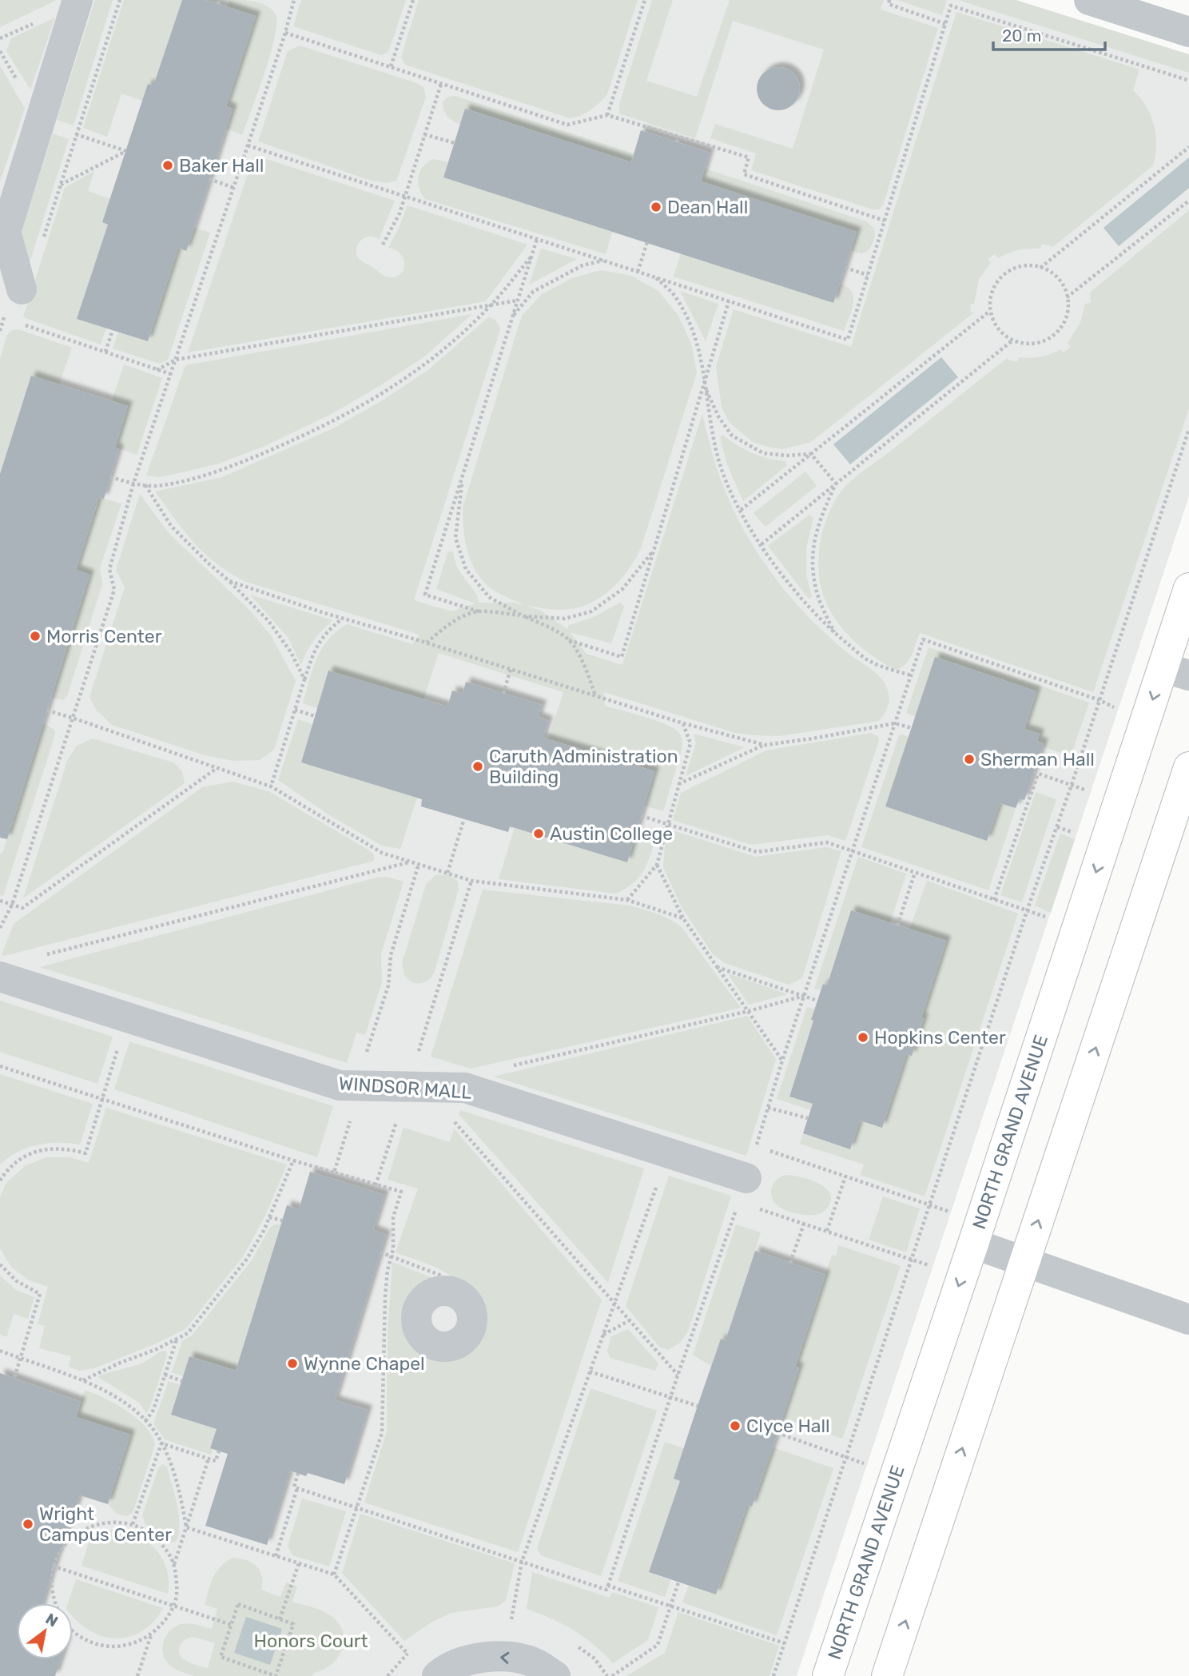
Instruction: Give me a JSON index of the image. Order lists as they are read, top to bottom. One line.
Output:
{"streets":{"main road":["NORTH GRAND AVENUE"],"street":["WINDSOR MALL"]},"parks":["Honors Court"],"places":["Baker Hall","Dean Hall","Morris Center","Sherman Hall","Caruth Administration Building","Austin College","Hopkins Center","Wynne Chapel","Clyce Hall","Wright Campus Center"],"scale_bar":"20 m","north":"top right"}
